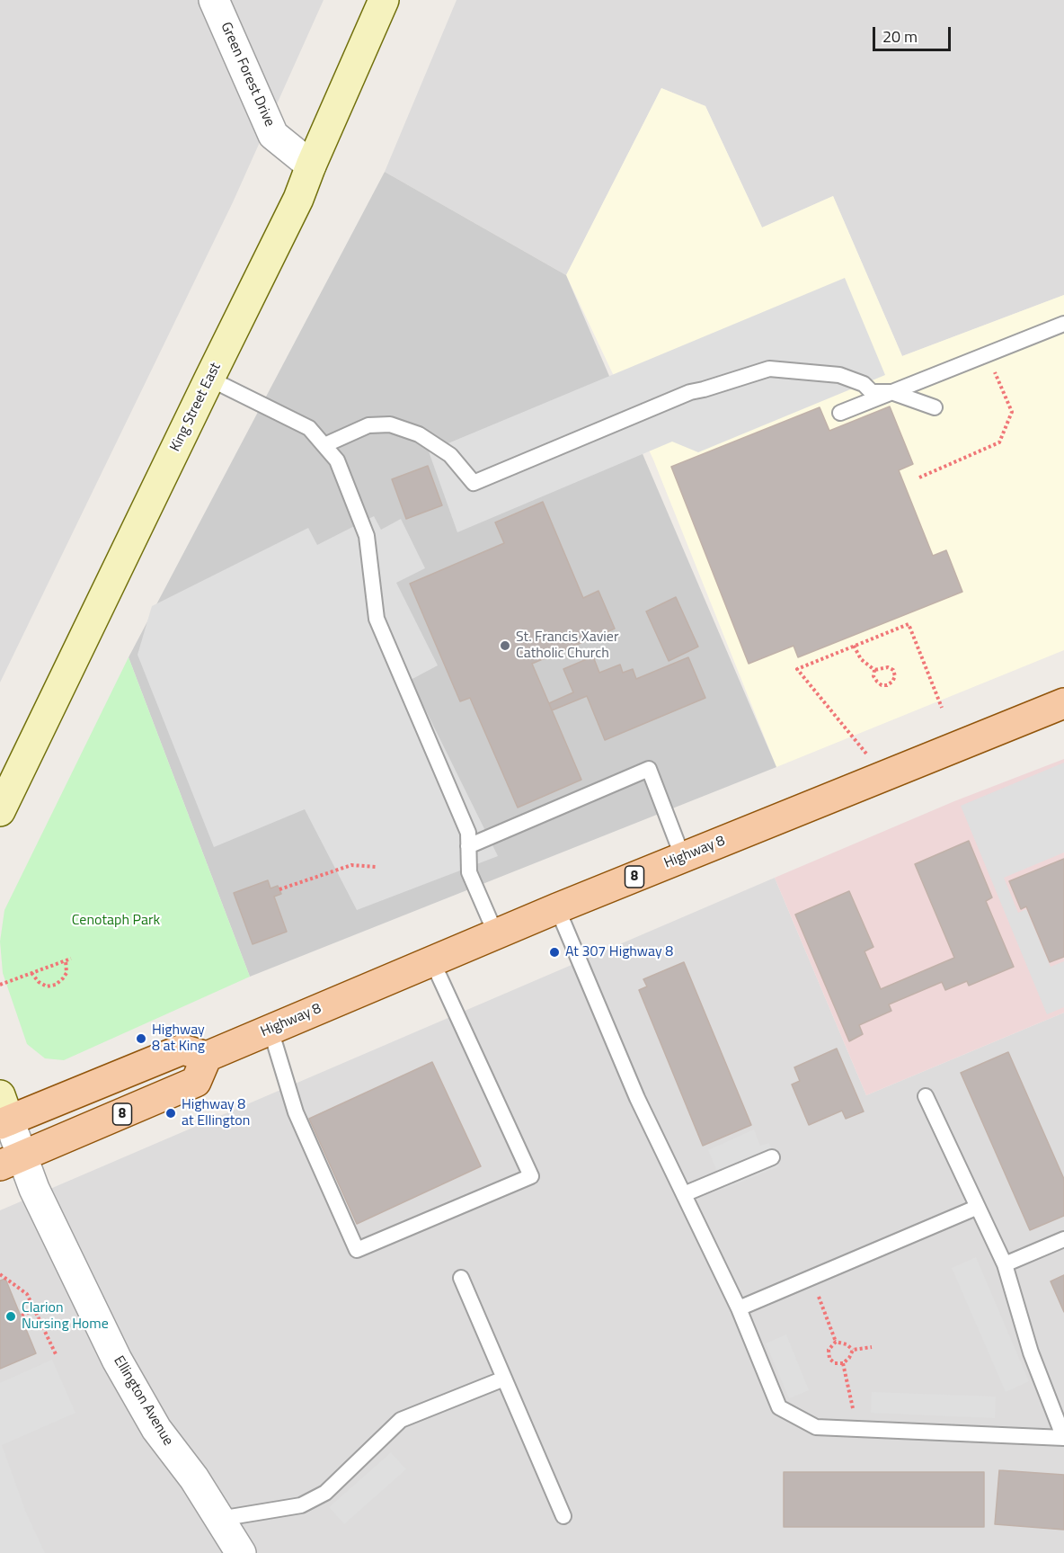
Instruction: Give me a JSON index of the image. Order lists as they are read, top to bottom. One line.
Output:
{"streets":{"main road":["King Street East","Highway 8","8"],"street":["Green Forest Drive","Ellington Avenue"]},"crossings":[["Green Forest Drive","King Street East"],["Highway 8","8"],["8","Ellington Avenue"]],"parks":["Cenotaph Park"],"places":["St. Francis Xavier Catholic Church","At 307 Highway 8","Highway 8 at King","Highway 8 at Ellington","Clarion Nursing Home"],"scale_bar":"20 m"}
